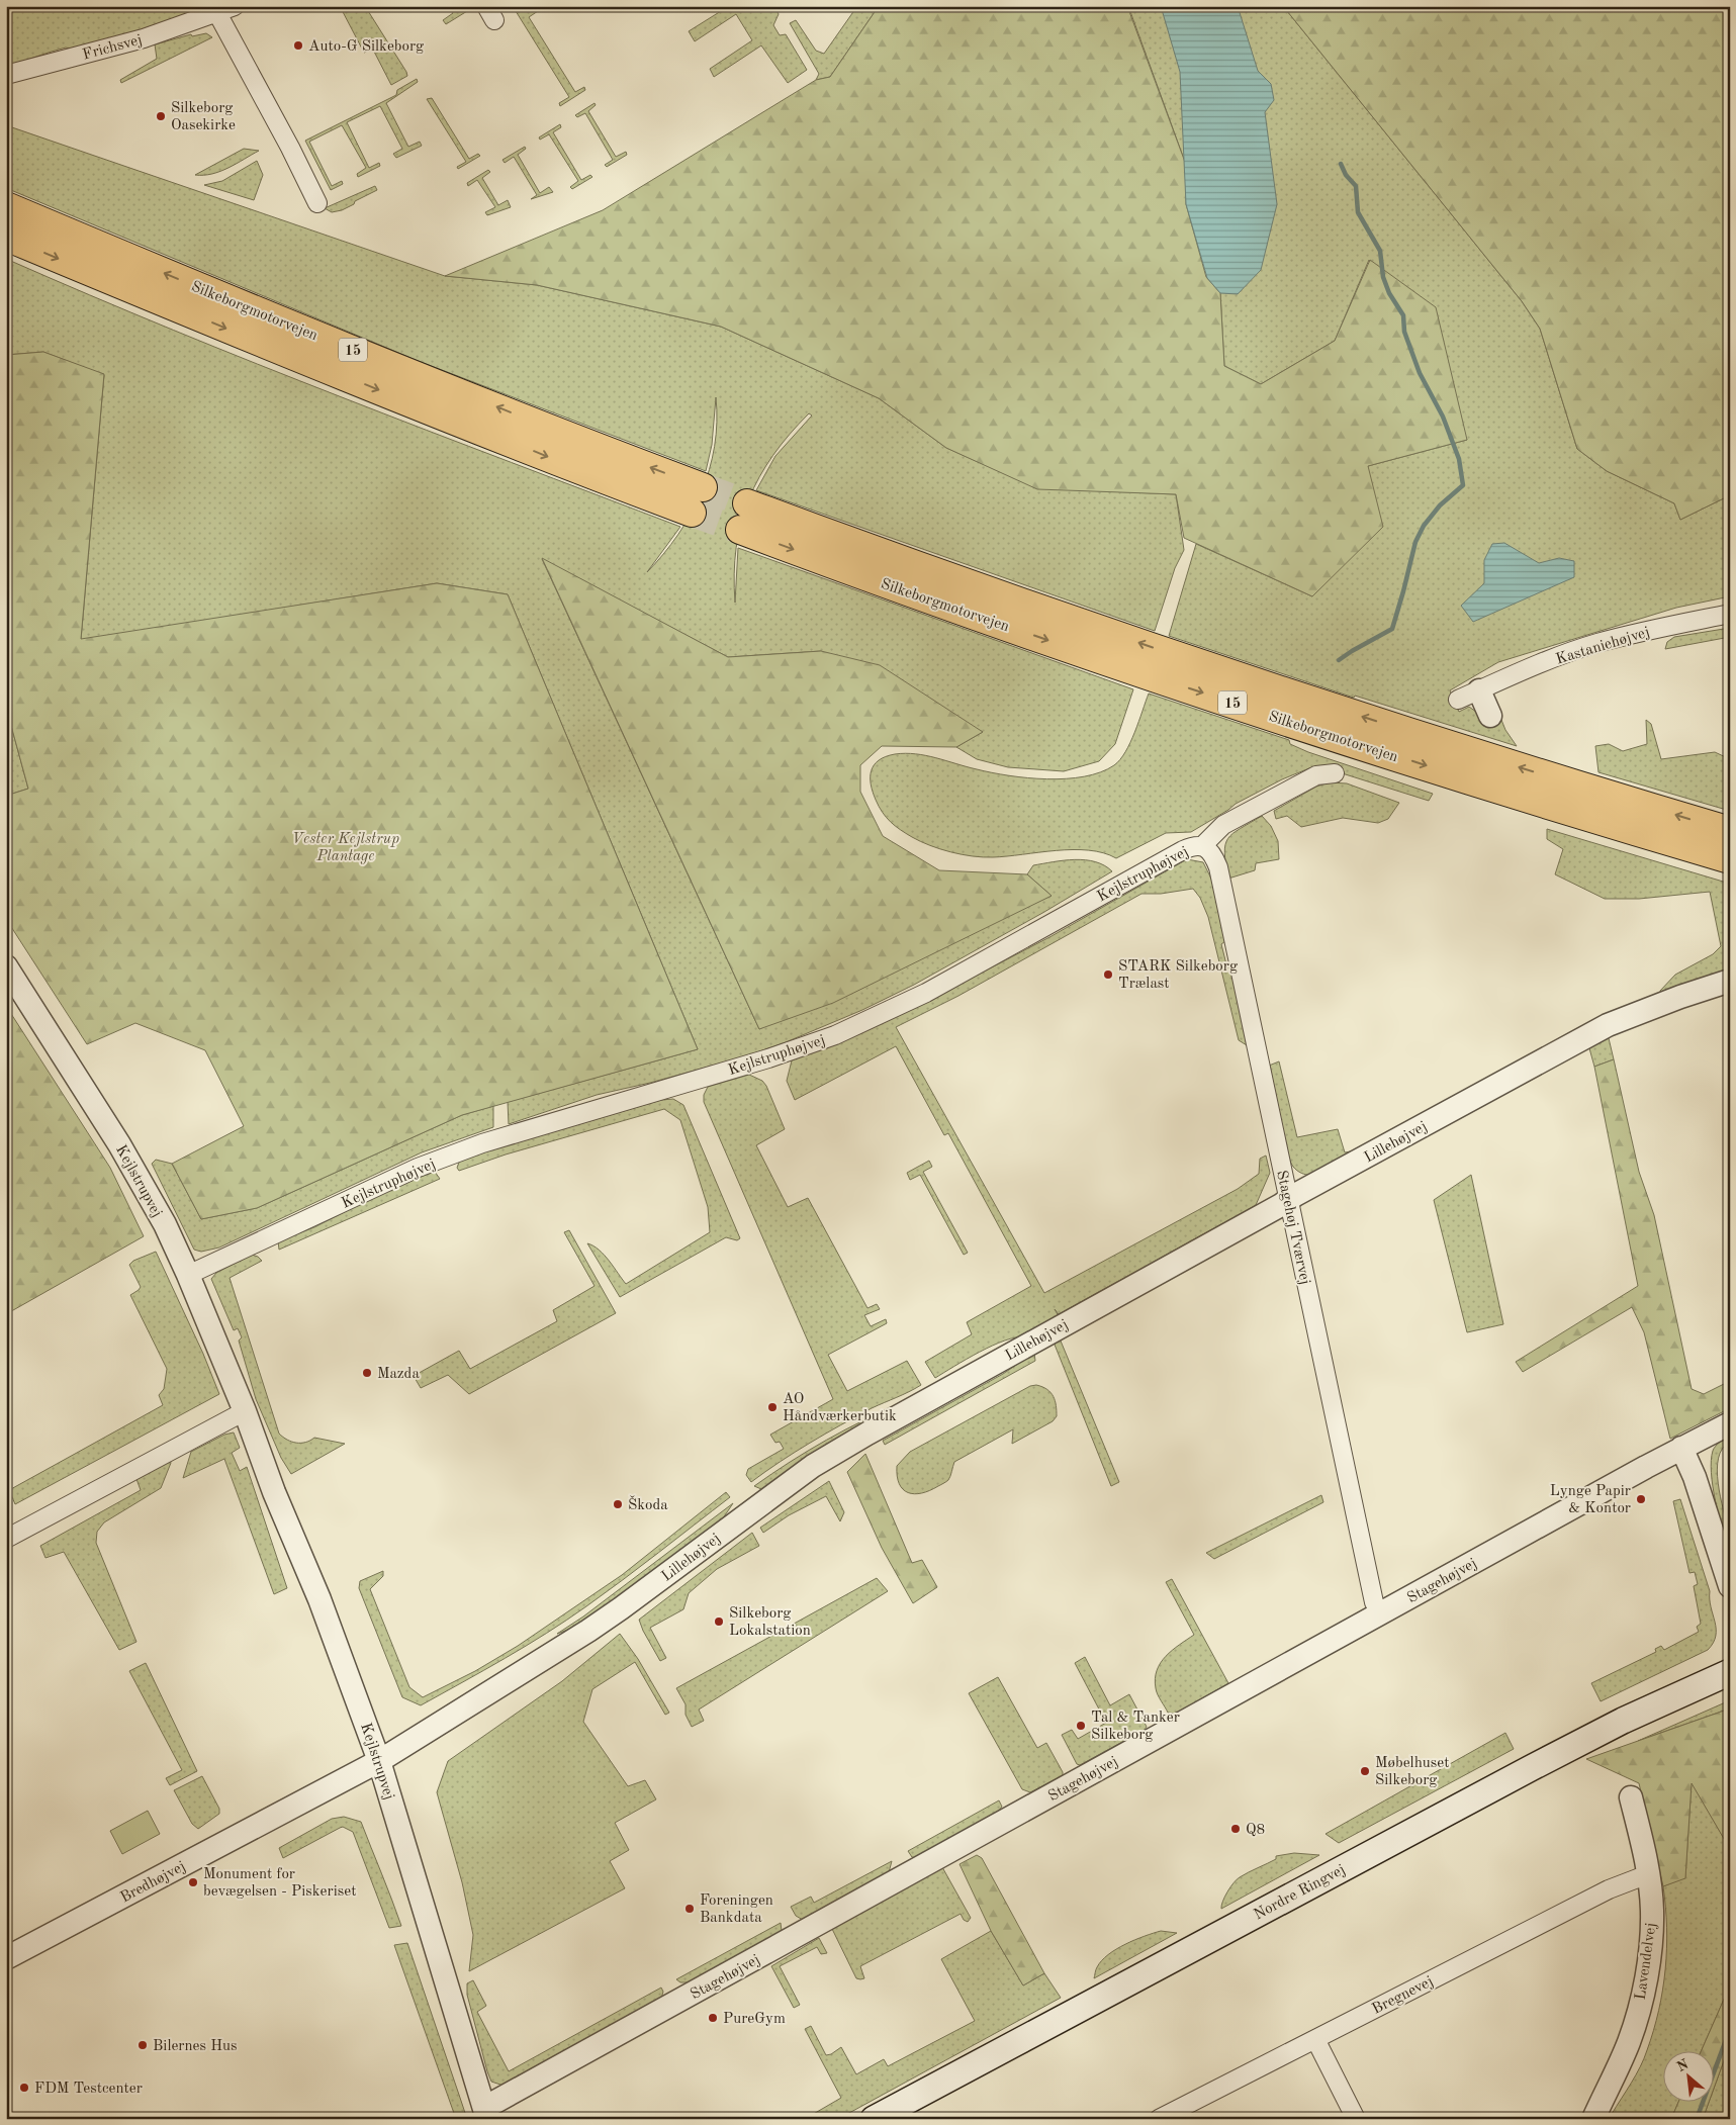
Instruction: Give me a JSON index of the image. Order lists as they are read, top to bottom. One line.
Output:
{"streets":{"highway":["Silkeborgmotorvejen","15"],"main road":["Nordre Ringvej"],"street":["Frichsvej","Kastaniehøjvej","Kejlstruphøjvej","Lillehøjvej","Kejlstrupvej","Stagehøj Tværvej","Stagehøjvej","Bredhøjvej","Lavendelvej","Bregnevej"]},"crossings":[["Kejlstruphøjvej","Kejlstrupvej"],["Kejlstruphøjvej","Stagehøj Tværvej"],["Lillehøjvej","Kejlstrupvej"],["Lillehøjvej","Stagehøj Tværvej"],["Lillehøjvej","Bredhøjvej"],["Kejlstrupvej","Stagehøjvej"],["Kejlstrupvej","Bredhøjvej"],["Stagehøj Tværvej","Stagehøjvej"],["Lavendelvej","Bregnevej"]],"parks":["Vester Kejlstrup Plantage"],"places":["Auto-G Silkeborg","Silkeborg Oasekirke","STARK Silkeborg Trælast","Mazda","AO Håndværkerbutik","Lynge Papir & Kontor","Škoda","Silkeborg Lokalstation","Tal & Tanker Silkeborg","Møbelhuset Silkeborg","Q8","Monument for bevægelsen - Piskeriset","Foreningen Bankdata","PureGym","Bilernes Hus","FDM Testcenter"],"north":"top left"}
